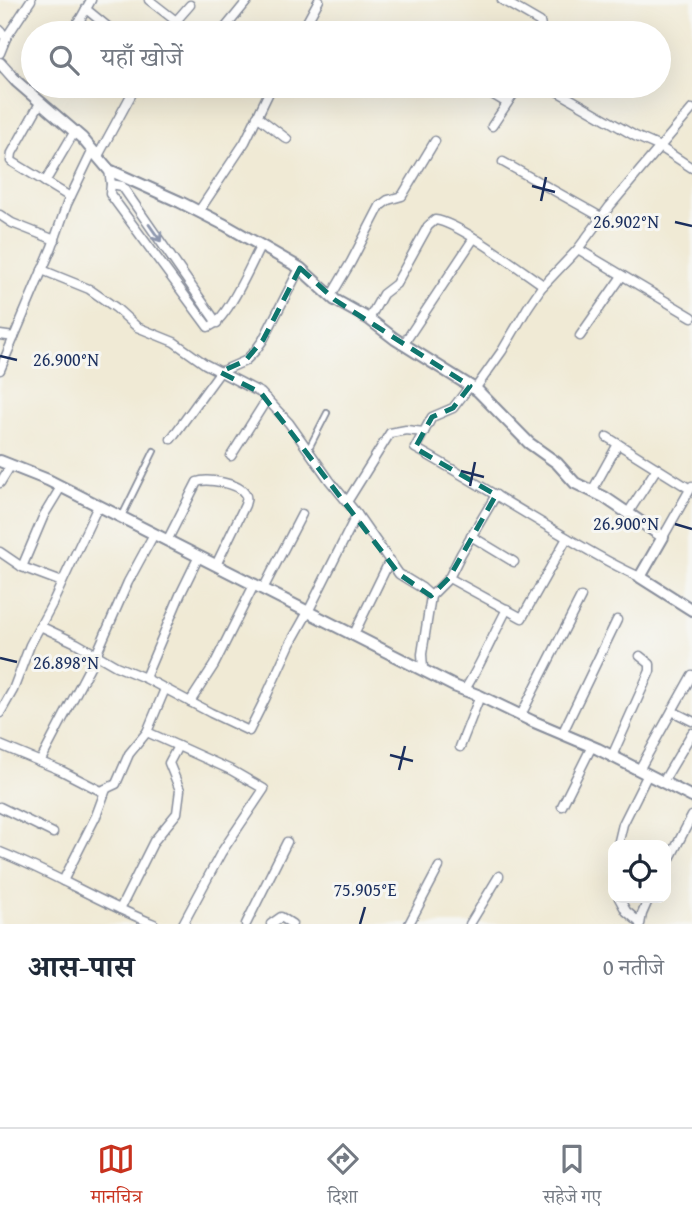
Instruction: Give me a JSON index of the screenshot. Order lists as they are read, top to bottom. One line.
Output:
{"page":{"search":"यहाँ खोजें","heading":["आस-पास","0 नतीजे"],"nav":["मानचित्र","दिशा","सहेजे गए"]},"coordinates":["26.902°N","26.900°N","26.898°N","75.905°E"]}
